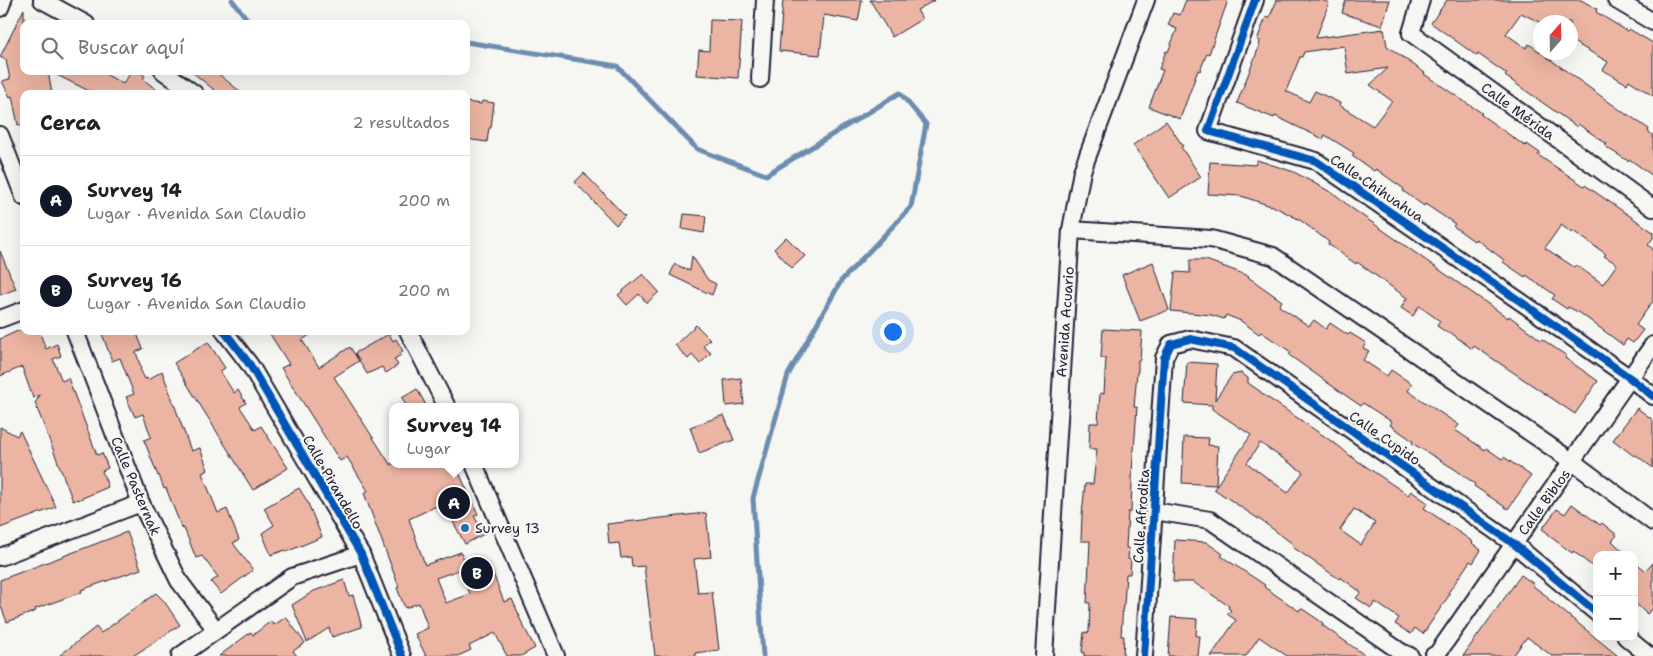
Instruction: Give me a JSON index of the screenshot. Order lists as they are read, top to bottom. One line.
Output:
{"streets":{"street":["Calle Mérida","Calle Chihuahua","Avenida Acuario","Calle Cupido","Calle Pirandello","Calle Pasternak","Calle Biblos","Calle Afrodita"]},"crossings":[["Calle Chihuahua","Calle Biblos"],["Calle Cupido","Calle Biblos"],["Calle Cupido","Calle Afrodita"]],"places":["Survey 13"],"north":"top","page":{"search":"Buscar aquí","heading":["Cerca","2 resultados"],"list":[{"mark":"A","name":"Survey 14","note":"Lugar · Avenida San Claudio","value":"200 m"},{"mark":"B","name":"Survey 16","note":"Lugar · Avenida San Claudio","value":"200 m"}],"popup":["Survey 14","Lugar"],"pins":["A","B"],"map_buttons":["+","−"]}}
